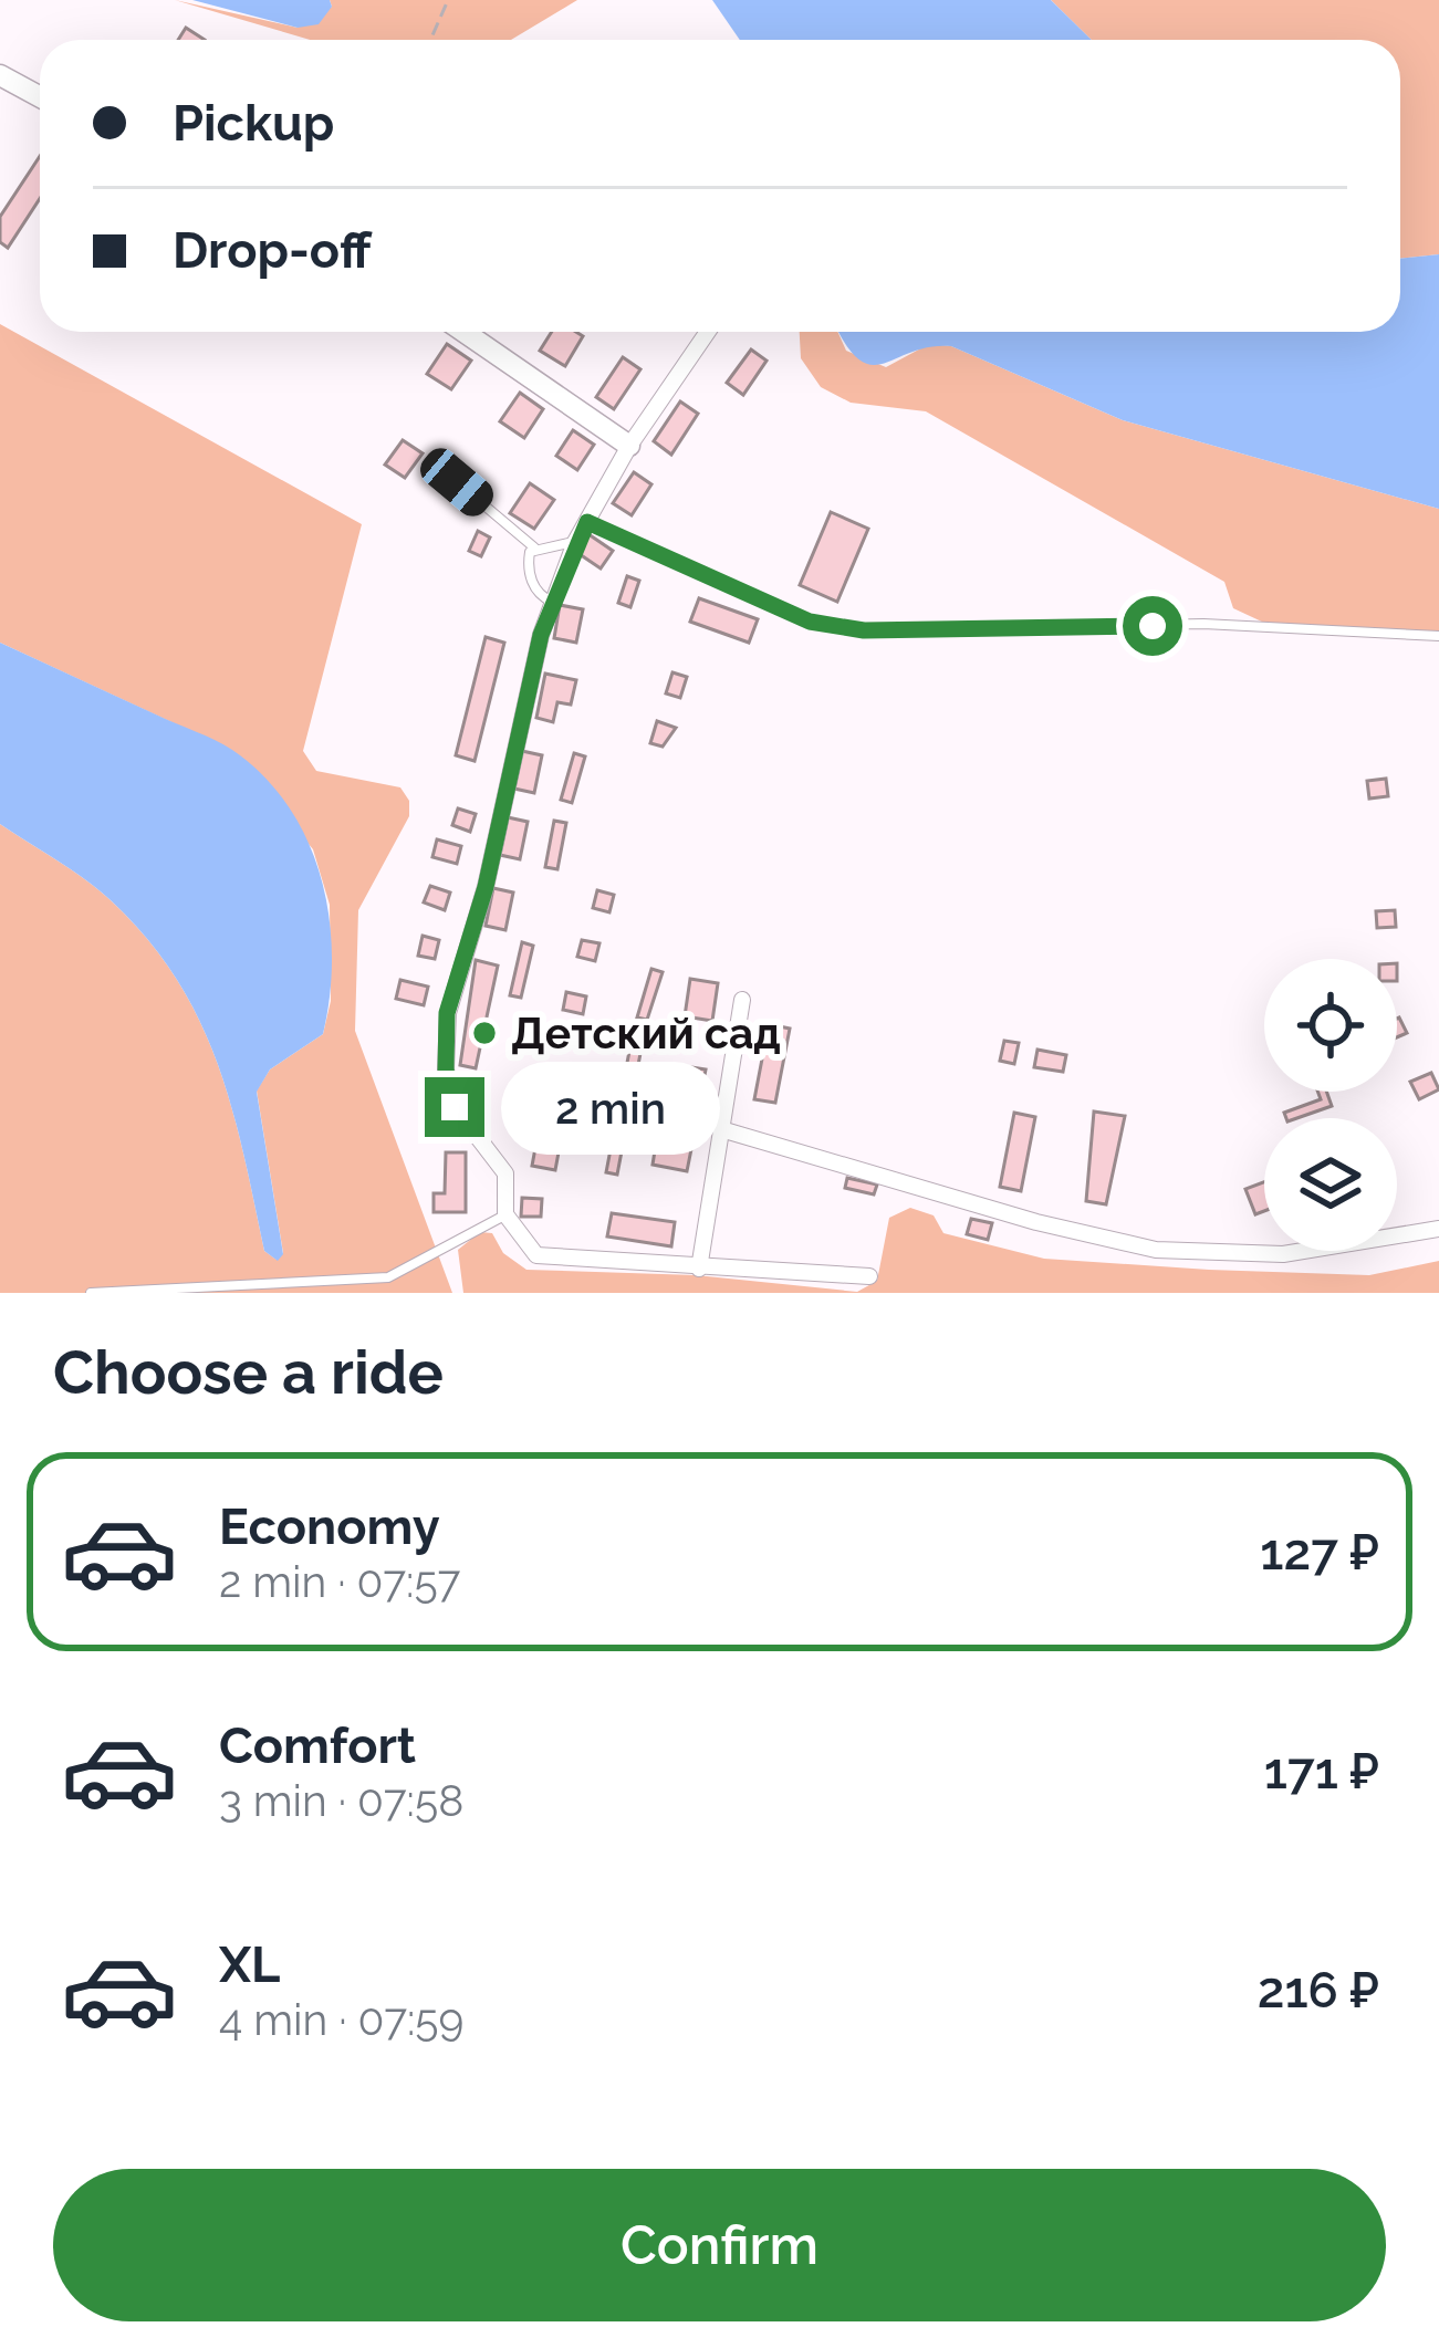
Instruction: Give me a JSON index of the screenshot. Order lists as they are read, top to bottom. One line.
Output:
{"places":["Детский сад"],"page":{"banner":["Pickup","Drop-off"],"bubble":"2 min","heading":"Choose a ride","list":[{"name":"Economy","note":"2 min · 07:57","value":"127 ₽"},{"name":"Comfort","note":"3 min · 07:58","value":"171 ₽"},{"name":"XL","note":"4 min · 07:59","value":"216 ₽"}],"buttons":"Confirm"}}
